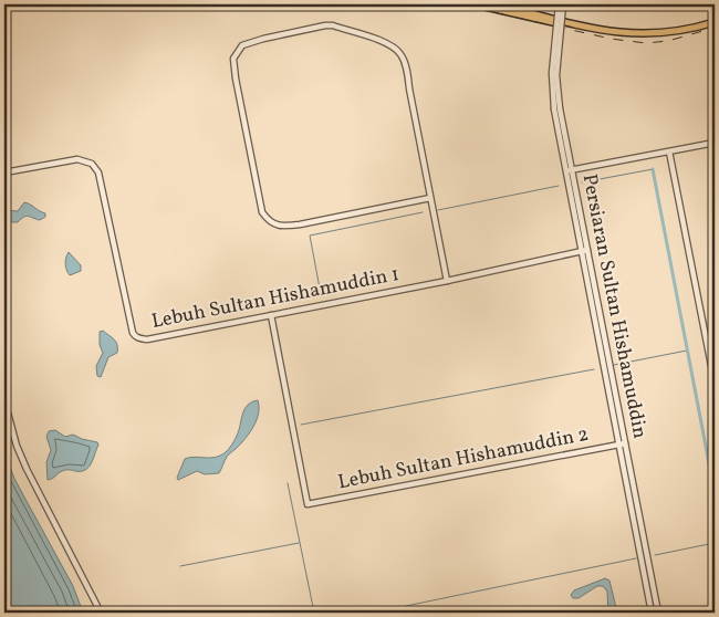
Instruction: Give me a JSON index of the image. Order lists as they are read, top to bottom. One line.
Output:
{"streets":{"street":["Lebuh Sultan Hishamuddin 1","Persiaran Sultan Hishamuddin","Lebuh Sultan Hishamuddin 2"]},"crossings":[["Lebuh Sultan Hishamuddin 1","Persiaran Sultan Hishamuddin"],["Lebuh Sultan Hishamuddin 1","Lebuh Sultan Hishamuddin 2"],["Persiaran Sultan Hishamuddin","Lebuh Sultan Hishamuddin 2"]]}
